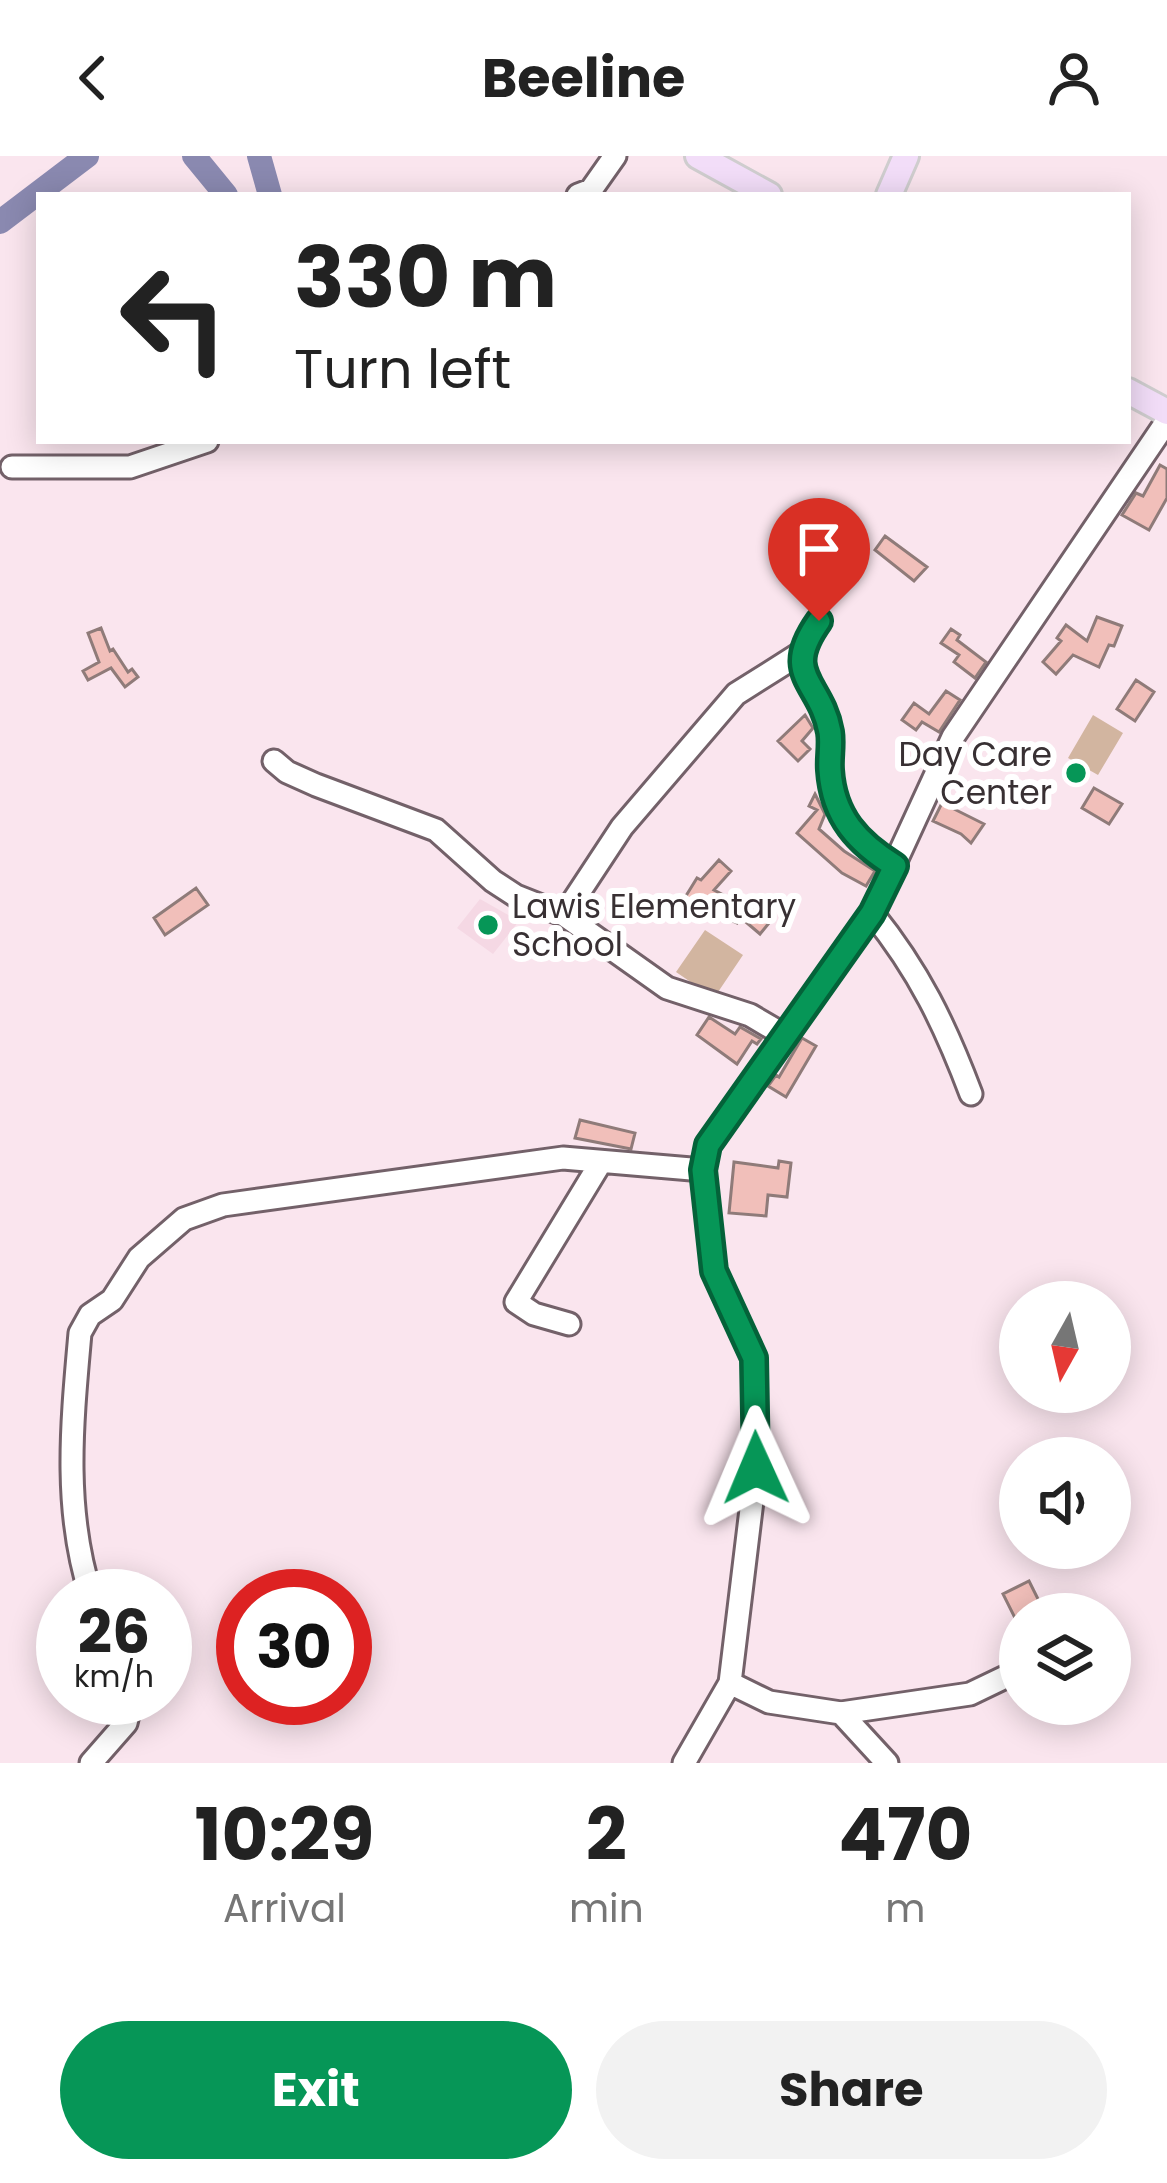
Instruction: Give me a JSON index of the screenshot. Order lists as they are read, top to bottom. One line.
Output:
{"places":["Day Care Center","Lawis Elementary School"],"north":"bottom","page":{"header":"Beeline","turn":["330 m","Turn left"],"speed":"26 km/h","limit":"30","eta":["10:29","Arrival","2","min","470","m"],"buttons":["Exit","Share"]}}
